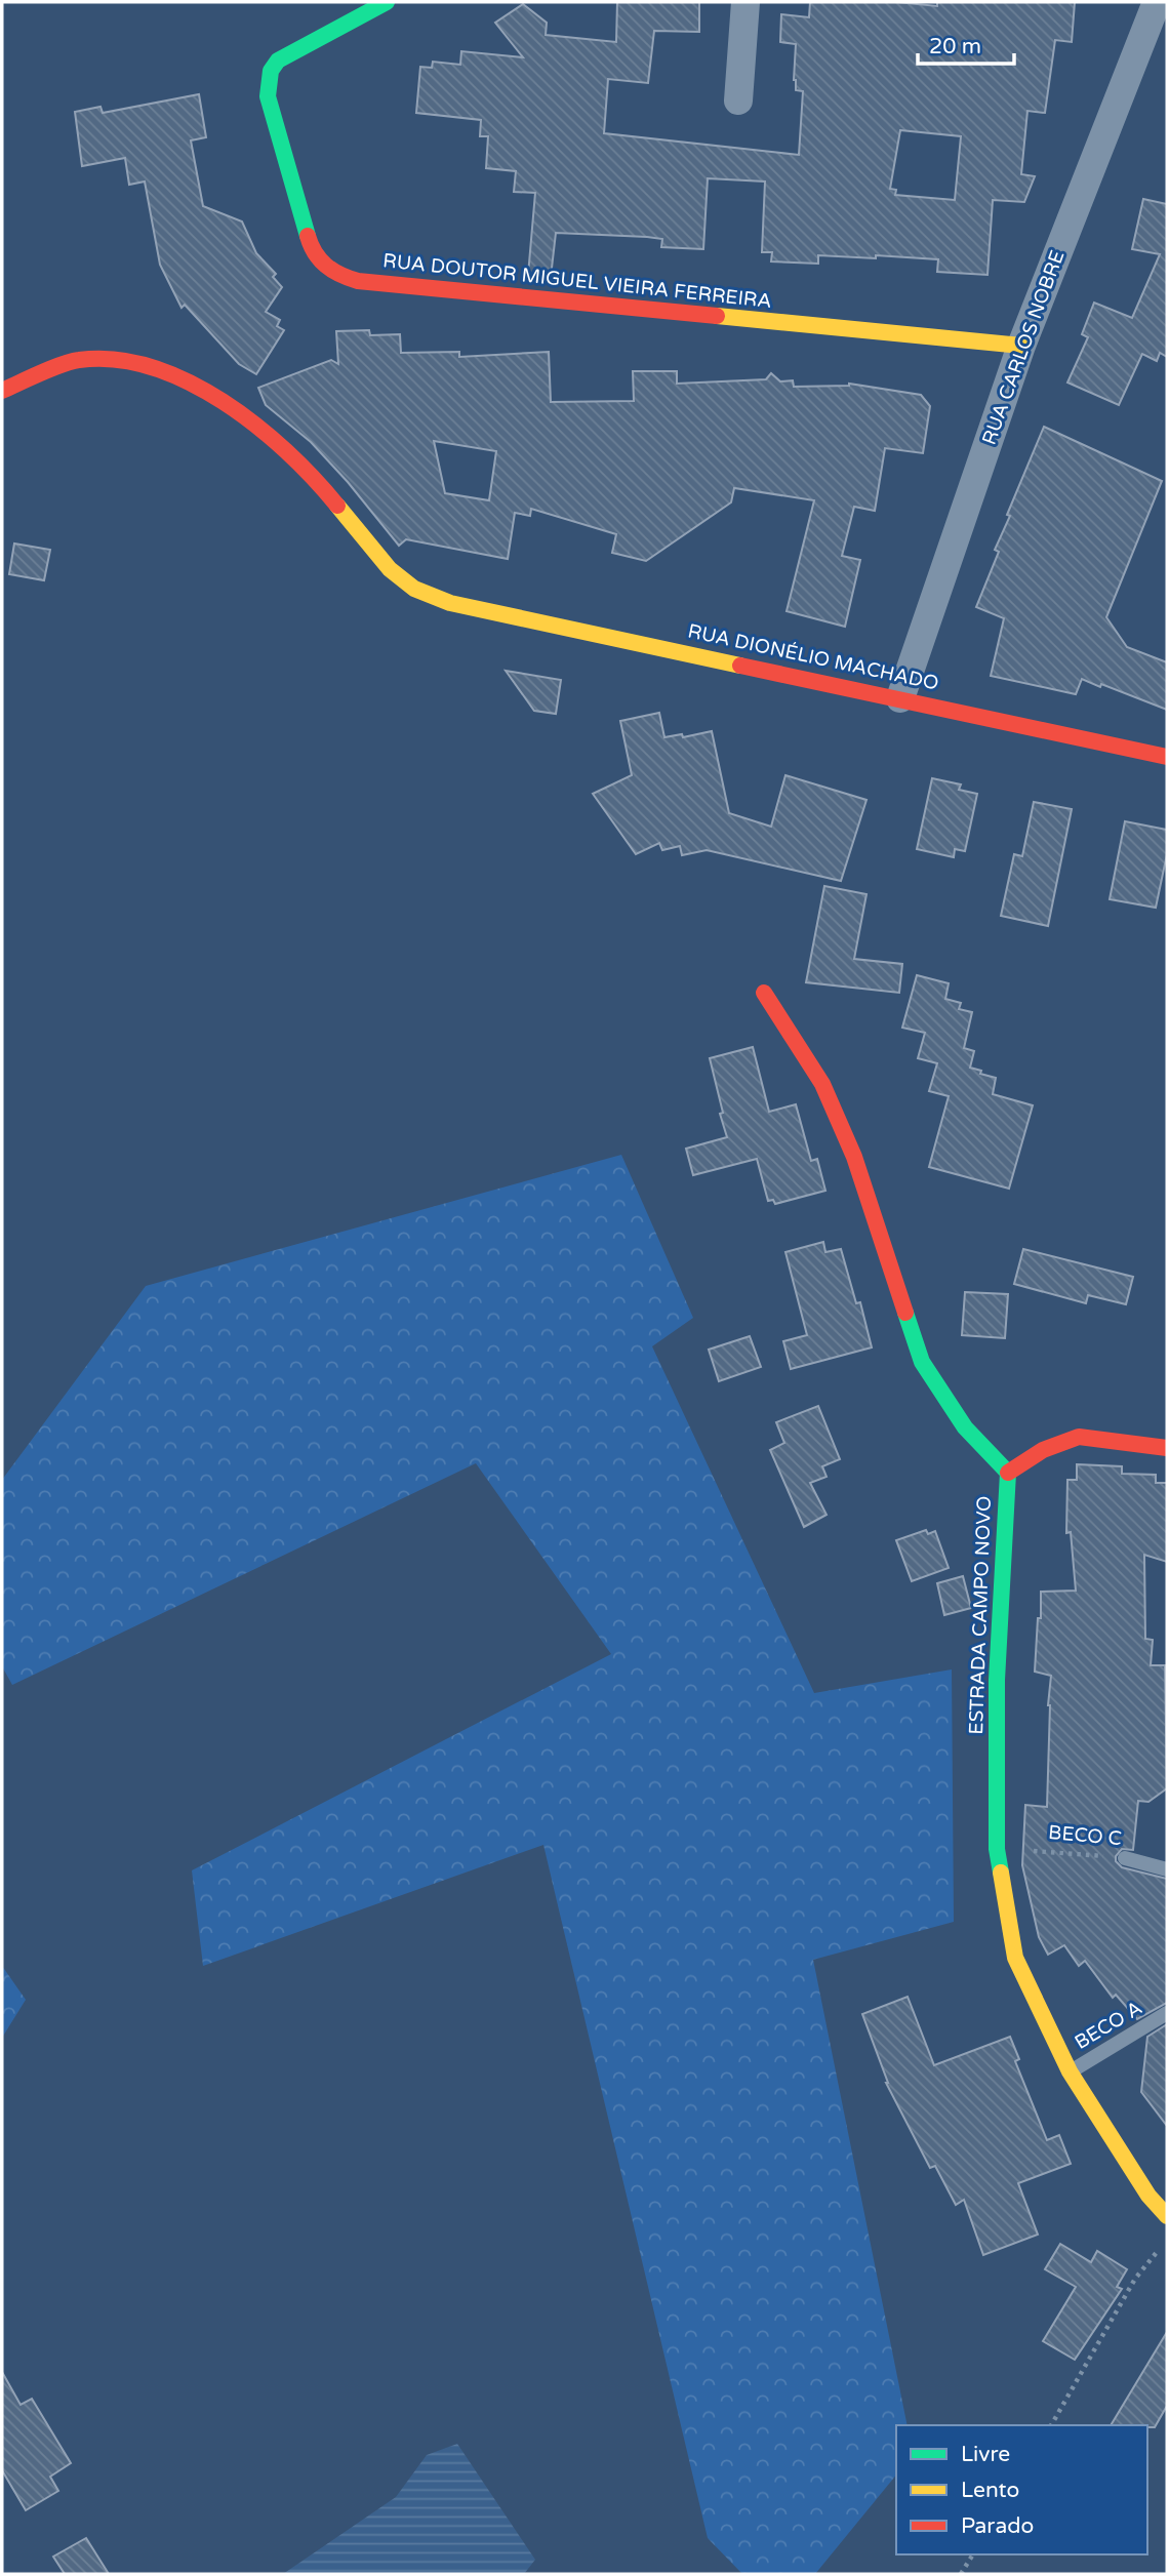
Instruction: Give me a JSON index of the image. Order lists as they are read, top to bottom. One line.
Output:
{"streets":{"street":["RUA DOUTOR MIGUEL VIEIRA FERREIRA","RUA CARLOS NOBRE","RUA DIONÉLIO MACHADO","ESTRADA CAMPO NOVO"],"lane":["BECO C","BECO A"]},"crossings":[["RUA DOUTOR MIGUEL VIEIRA FERREIRA","RUA CARLOS NOBRE"],["RUA CARLOS NOBRE","RUA DIONÉLIO MACHADO"],["ESTRADA CAMPO NOVO","BECO C"],["ESTRADA CAMPO NOVO","BECO A"]],"legend":["Livre","Lento","Parado"],"scale_bar":"20 m"}
